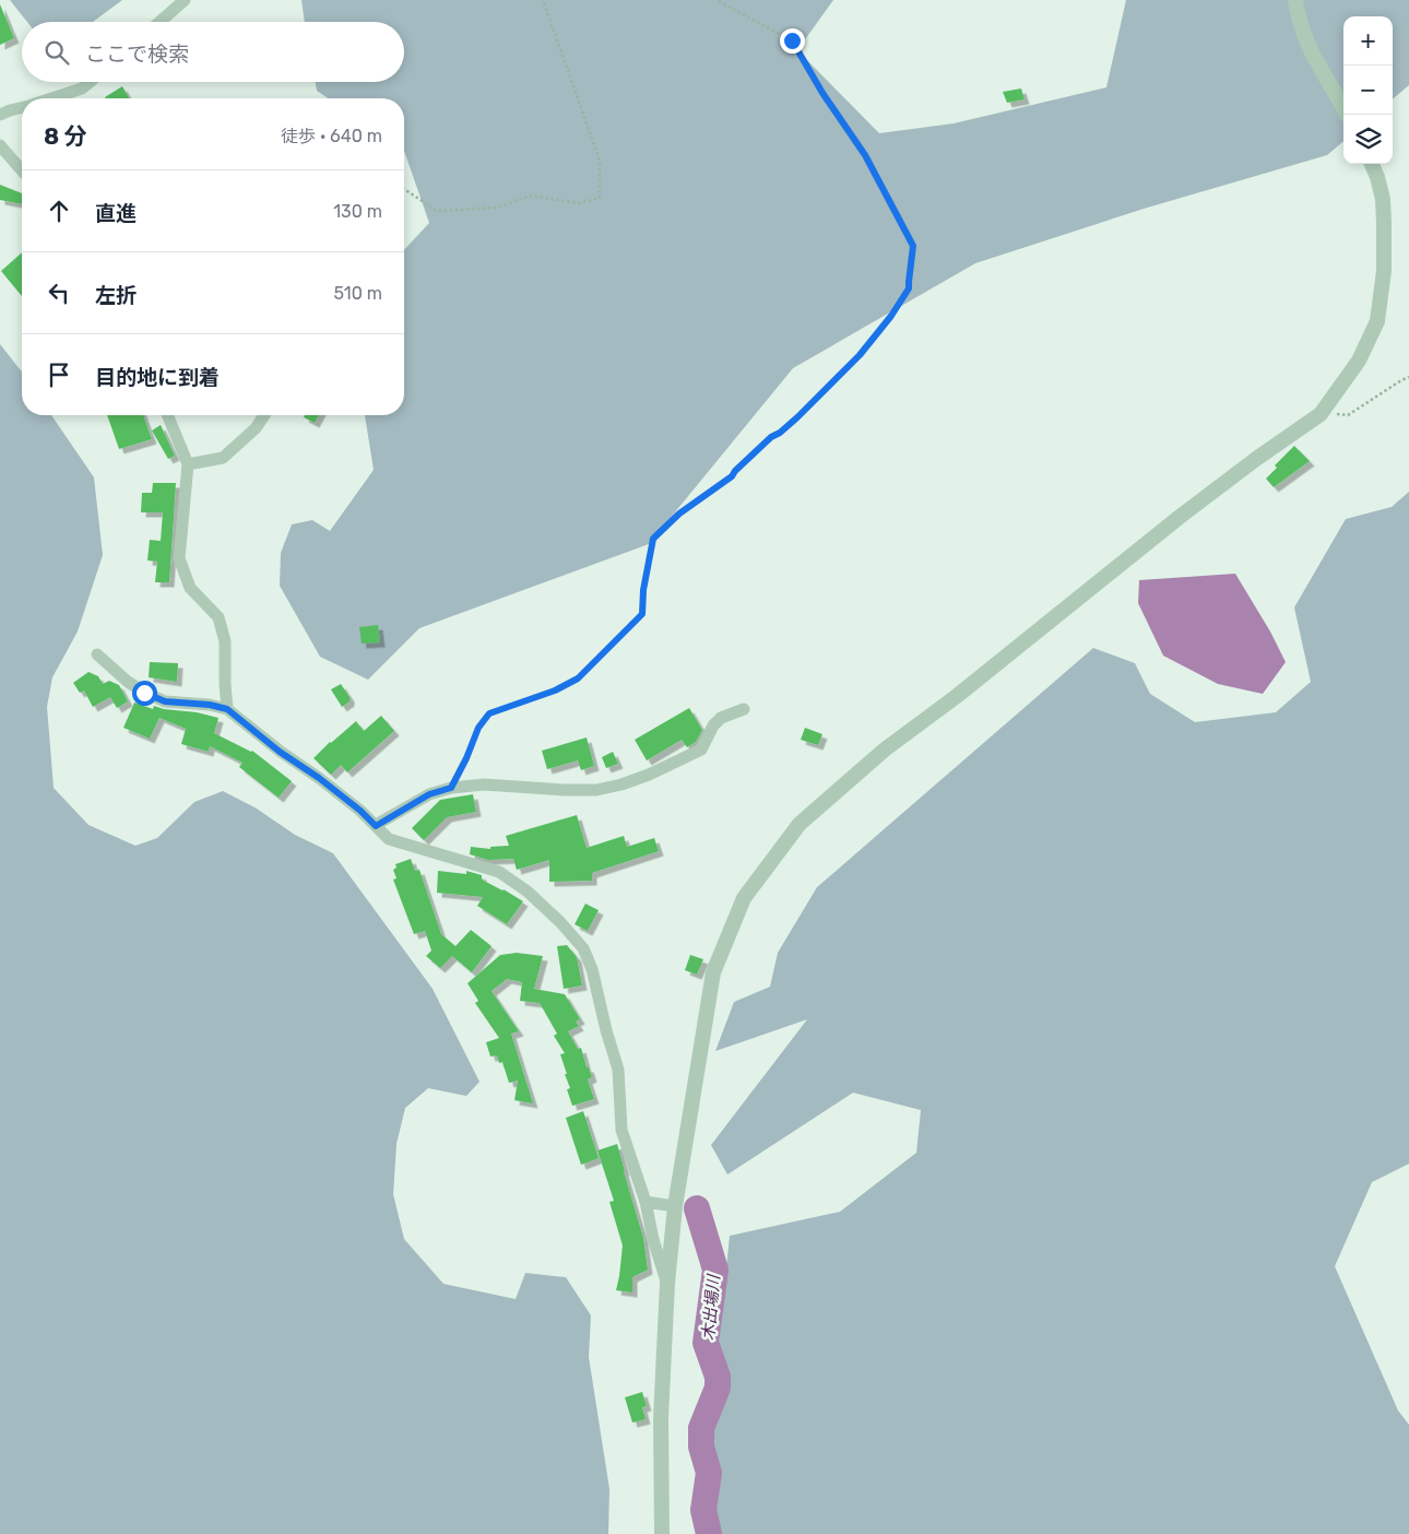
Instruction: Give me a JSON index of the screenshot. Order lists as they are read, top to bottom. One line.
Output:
{"water":["木出場川"],"page":{"map_buttons":["+","−"],"search":"ここで検索","heading":["8 分","徒歩 · 640 m"],"list":[["直進","130 m"],["左折","510 m"],"目的地に到着"]}}
